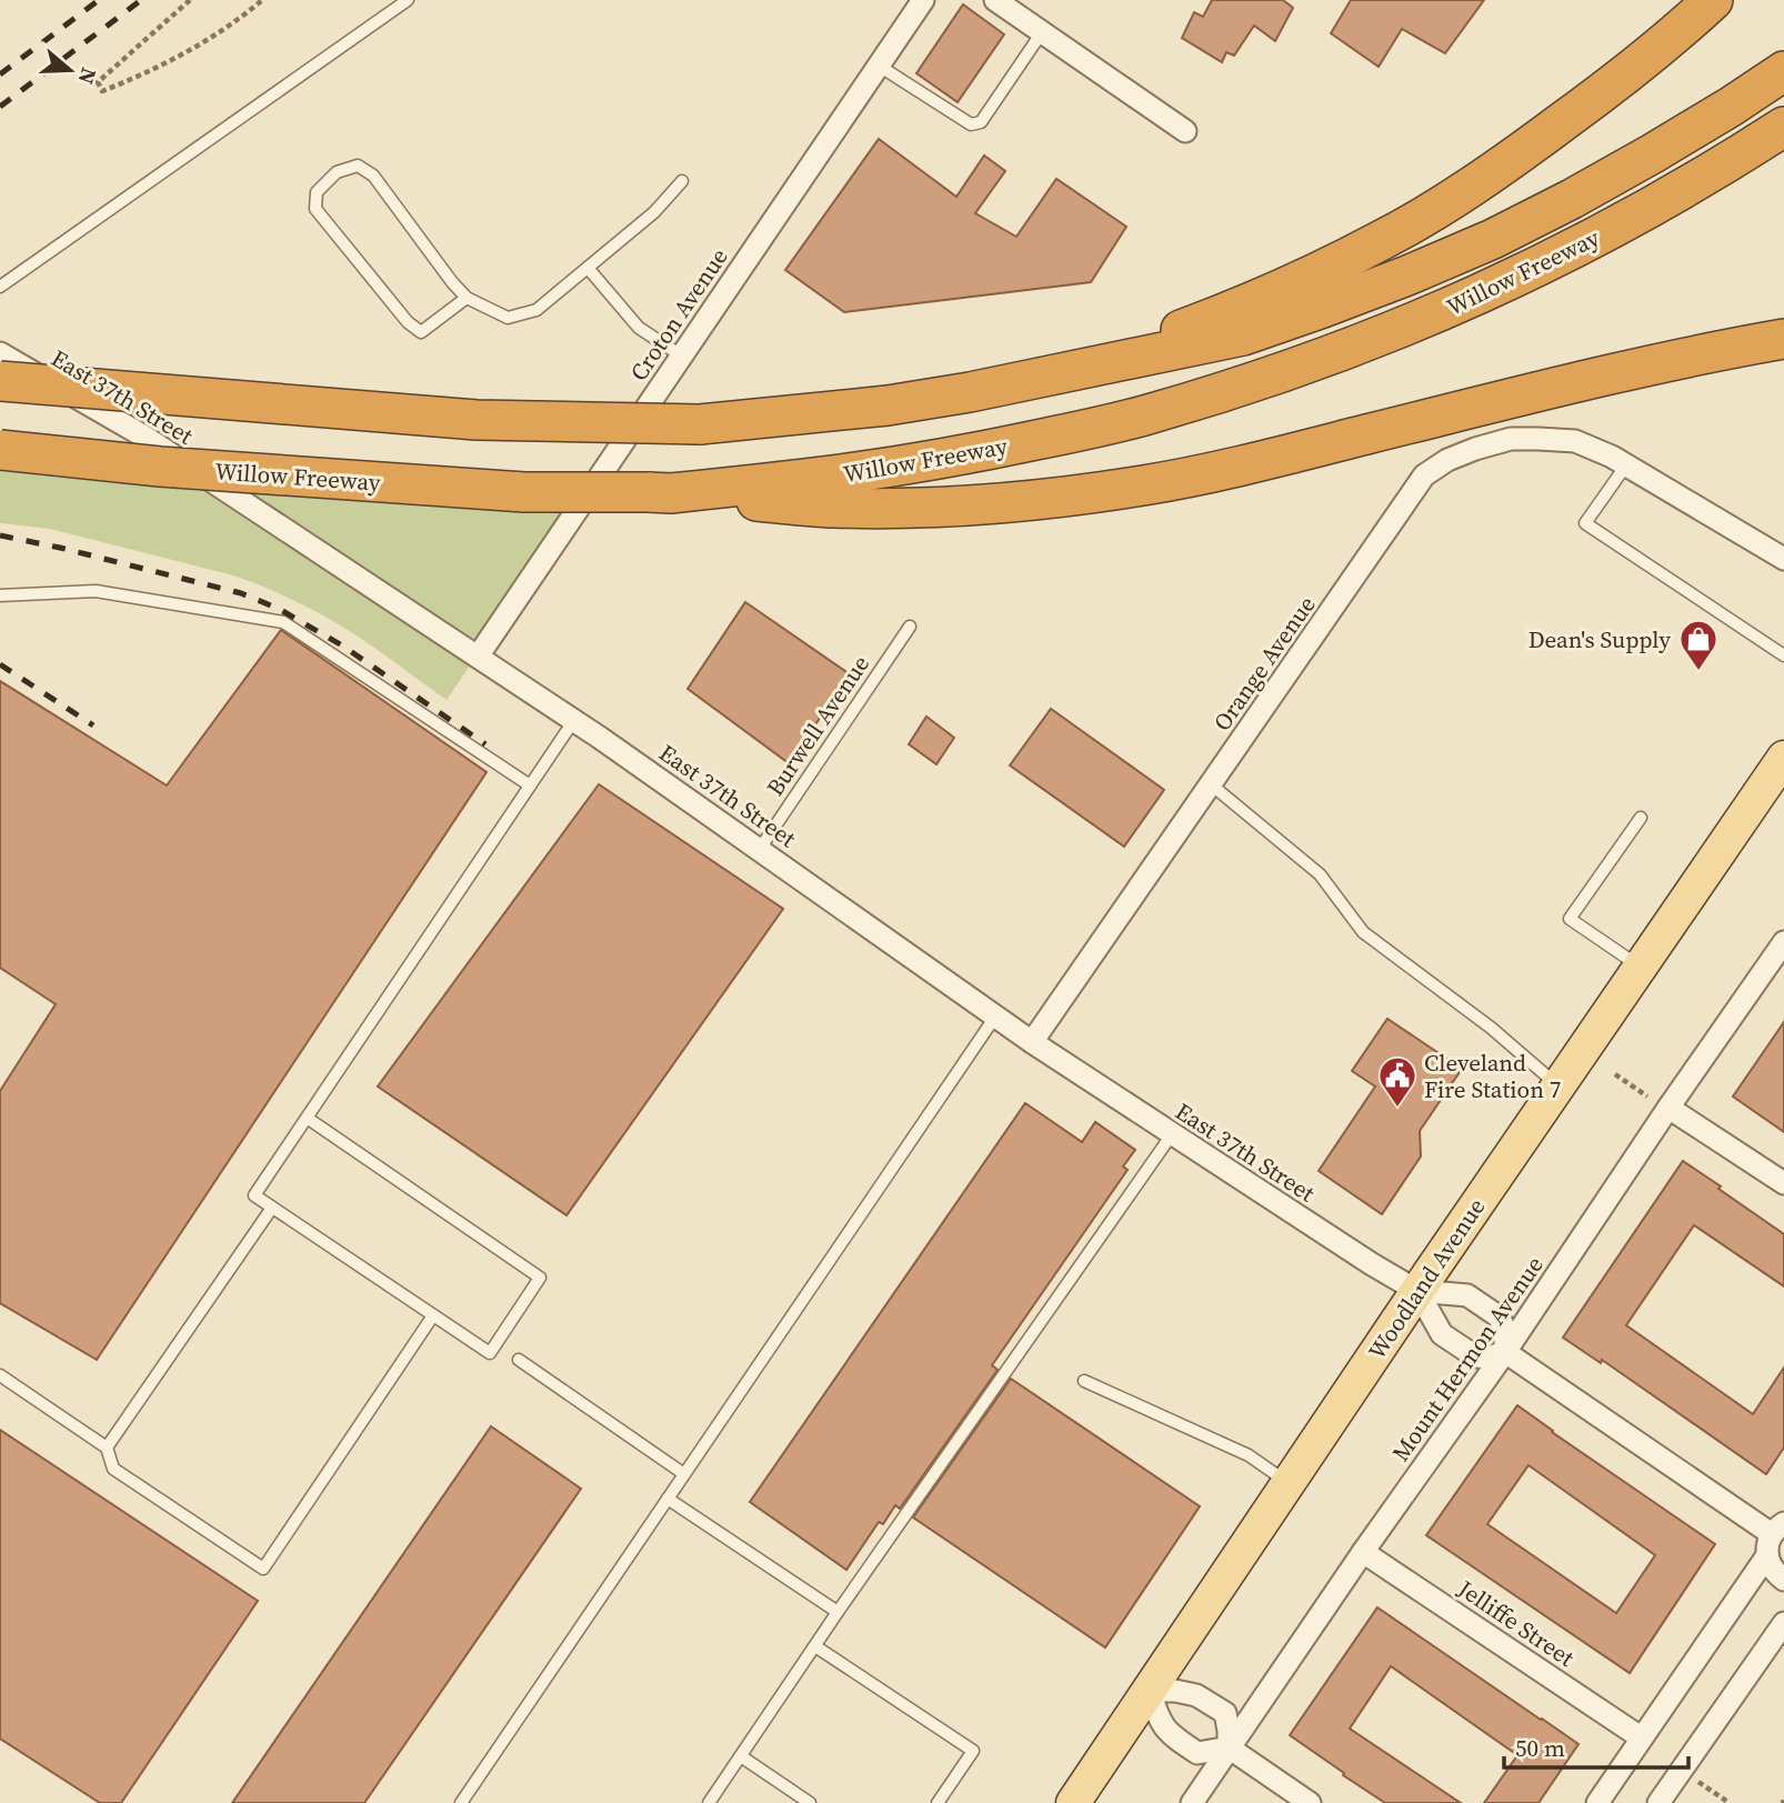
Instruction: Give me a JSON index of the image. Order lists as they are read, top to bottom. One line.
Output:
{"streets":{"highway":["Willow Freeway"],"main road":["Woodland Avenue"],"street":["Croton Avenue","East 37th Street","Orange Avenue","Mount Hermon Avenue","Jelliffe Street"],"lane":["Burwell Avenue"]},"crossings":[["Croton Avenue","East 37th Street"],["East 37th Street","Orange Avenue"],["East 37th Street","Burwell Avenue"],["East 37th Street","Woodland Avenue"],["East 37th Street","Mount Hermon Avenue"],["Mount Hermon Avenue","Jelliffe Street"]],"places":{"shop":["Dean's Supply"],"public building":["Cleveland Fire Station 7"]},"scale_bar":"50 m","north":"right"}
